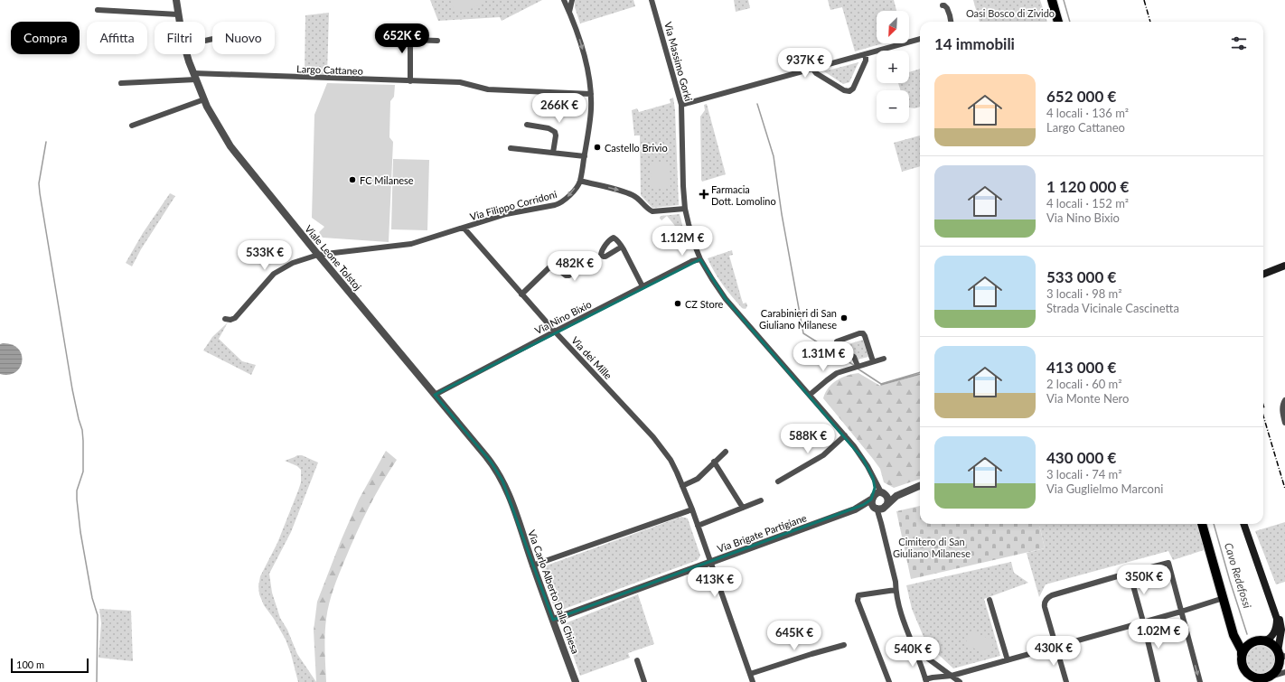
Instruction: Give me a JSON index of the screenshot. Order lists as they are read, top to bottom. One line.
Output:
{"streets":{"street":["Via Massimo Gorki","Largo Cattaneo","Via Filippo Corridoni","Viale Leone Tolstoj","Via Nino Bixio","Via dei Mille","Via Brigate Partigiane","Via Carlo Alberto Dalla Chiesa"]},"crossings":[["Via Massimo Gorki","Via Nino Bixio"],["Via Massimo Gorki","Via Brigate Partigiane"],["Largo Cattaneo","Via Filippo Corridoni"],["Largo Cattaneo","Viale Leone Tolstoj"],["Via Filippo Corridoni","Viale Leone Tolstoj"],["Via Filippo Corridoni","Via dei Mille"],["Viale Leone Tolstoj","Via Nino Bixio"],["Viale Leone Tolstoj","Via Carlo Alberto Dalla Chiesa"],["Via Nino Bixio","Via dei Mille"],["Via dei Mille","Via Brigate Partigiane"],["Via Brigate Partigiane","Via Carlo Alberto Dalla Chiesa"]],"water":["Cavo Redefossi"],"parks":["Oasi Bosco di Zivido","Cimitero di San Giuliano Milanese"],"places":{"other":["Castello Brivio","FC Milanese","CZ Store","Carabinieri di San Giuliano Milanese"],"health":["Farmacia Dott. Lomolino"]},"scale_bar":"100 m","north":"bottom left","page":{"map_buttons":["+","−"],"chip":["Compra","Affitta","Filtri","Nuovo"],"heading":"14 immobili","price":["652K €","937K €","266K €","1.12M €","533K €","482K €","1.31M €","588K €","350K €","413K €","1.02M €","645K €","430K €","540K €"],"list":[{"name":"652 000 €","note":"4 locali · 136 m² · Largo Cattaneo"},{"name":"1 120 000 €","note":"4 locali · 152 m² · Via Nino Bixio"},{"name":"533 000 €","note":"3 locali · 98 m² · Strada Vicinale Cascinetta"},{"name":"413 000 €","note":"2 locali · 60 m² · Via Monte Nero"},{"name":"430 000 €","note":"3 locali · 74 m² · Via Guglielmo Marconi"}],"scale":"100 m"}}
